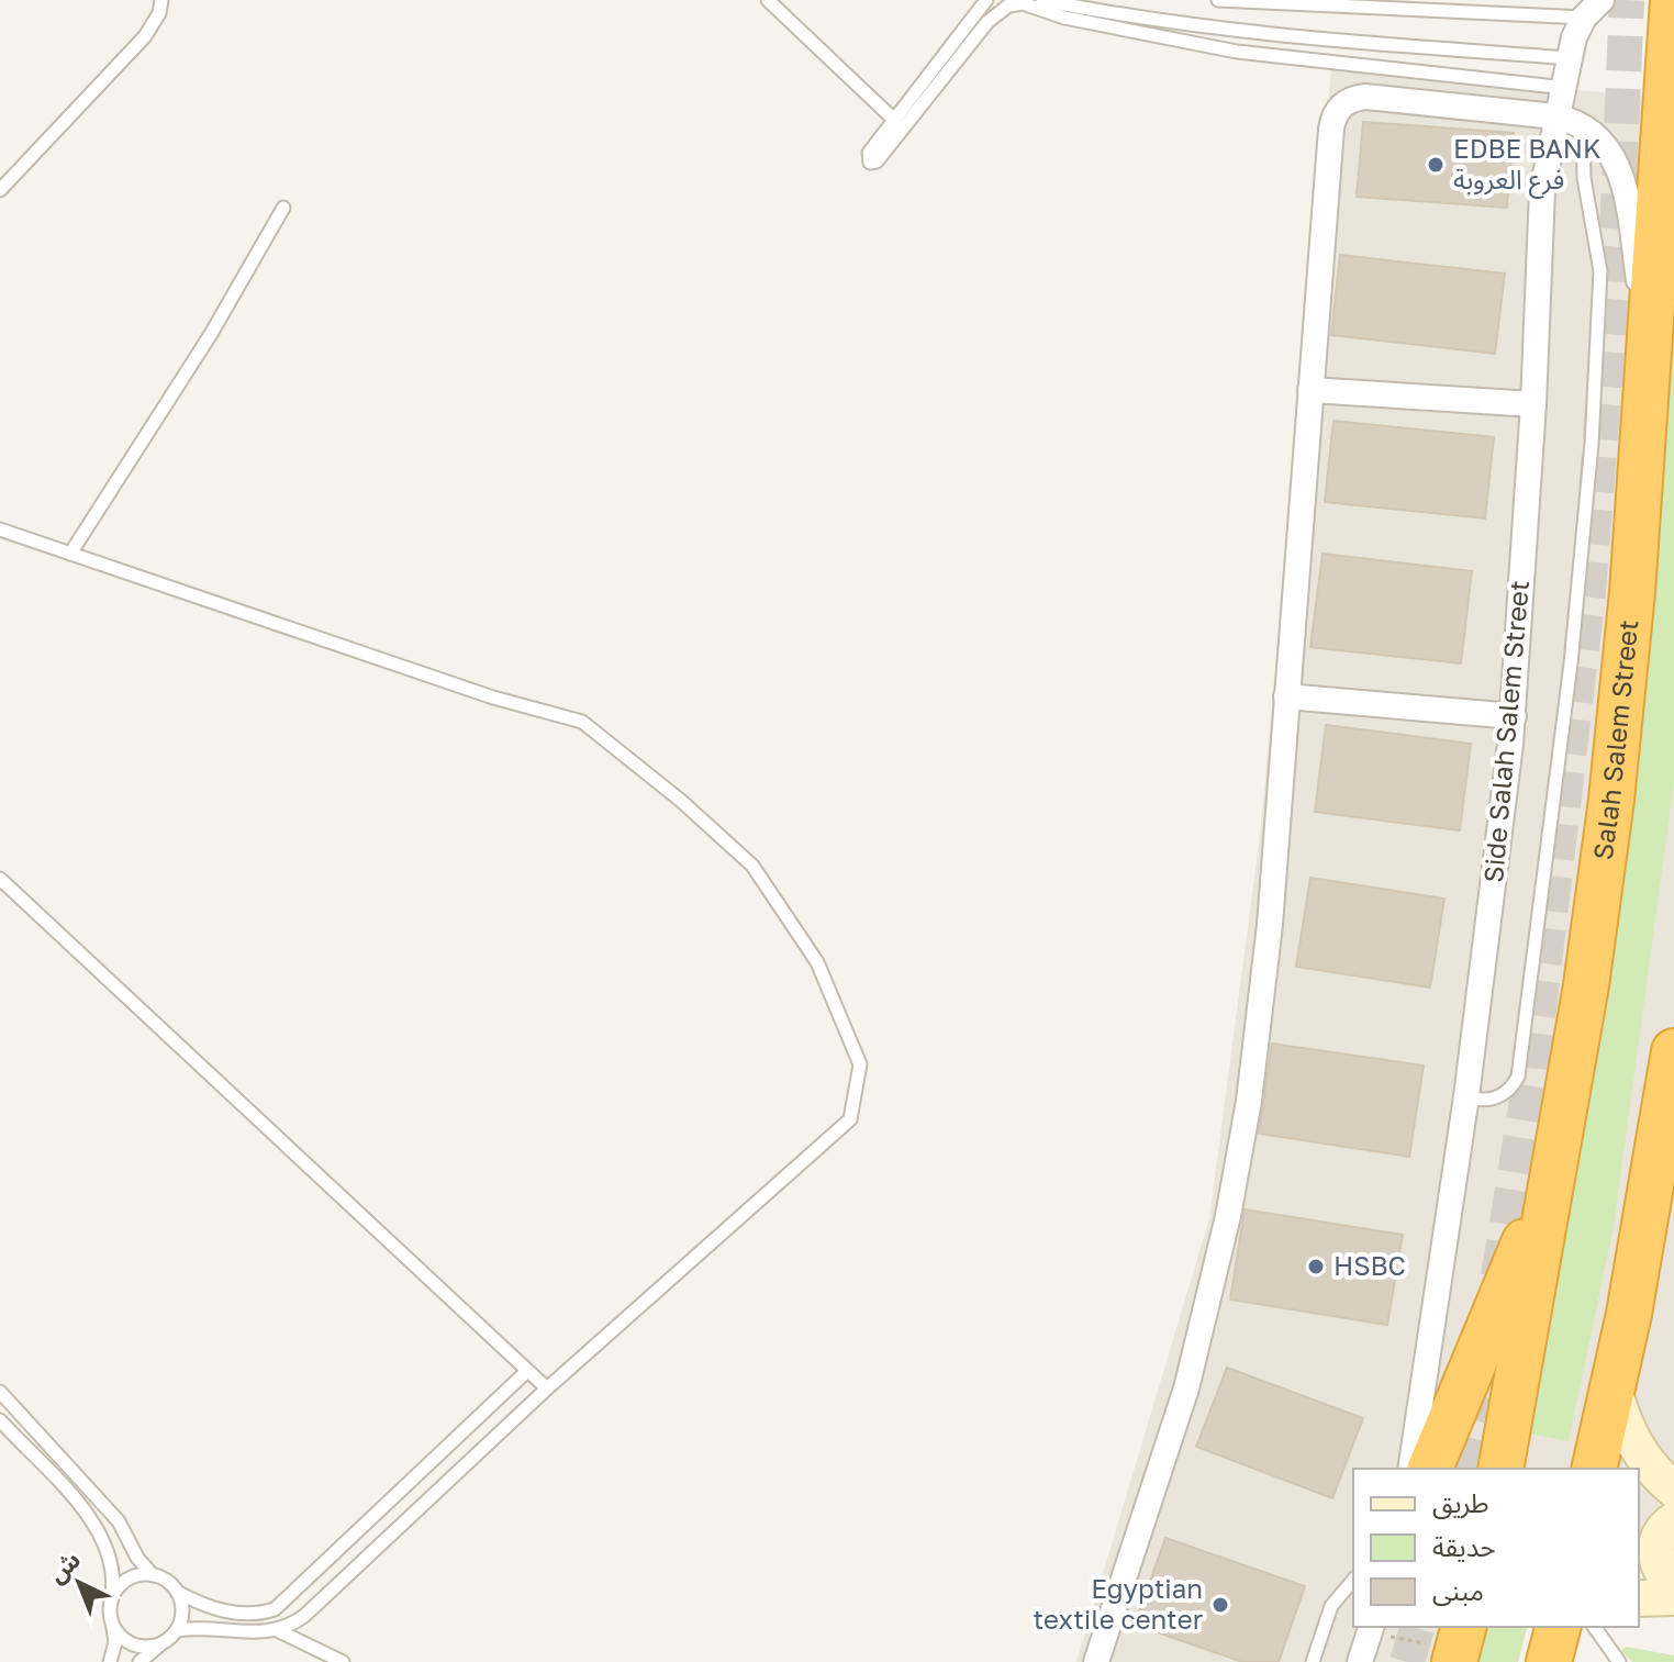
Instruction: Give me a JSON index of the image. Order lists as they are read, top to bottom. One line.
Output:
{"streets":{"highway":["Salah Salem Street"],"street":["Side Salah Salem Street"]},"places":["EDBE BANK فرع العروبة","HSBC","Egyptian textile center"],"legend":["طريق","حديقة","مبنى"],"north":"top left"}
